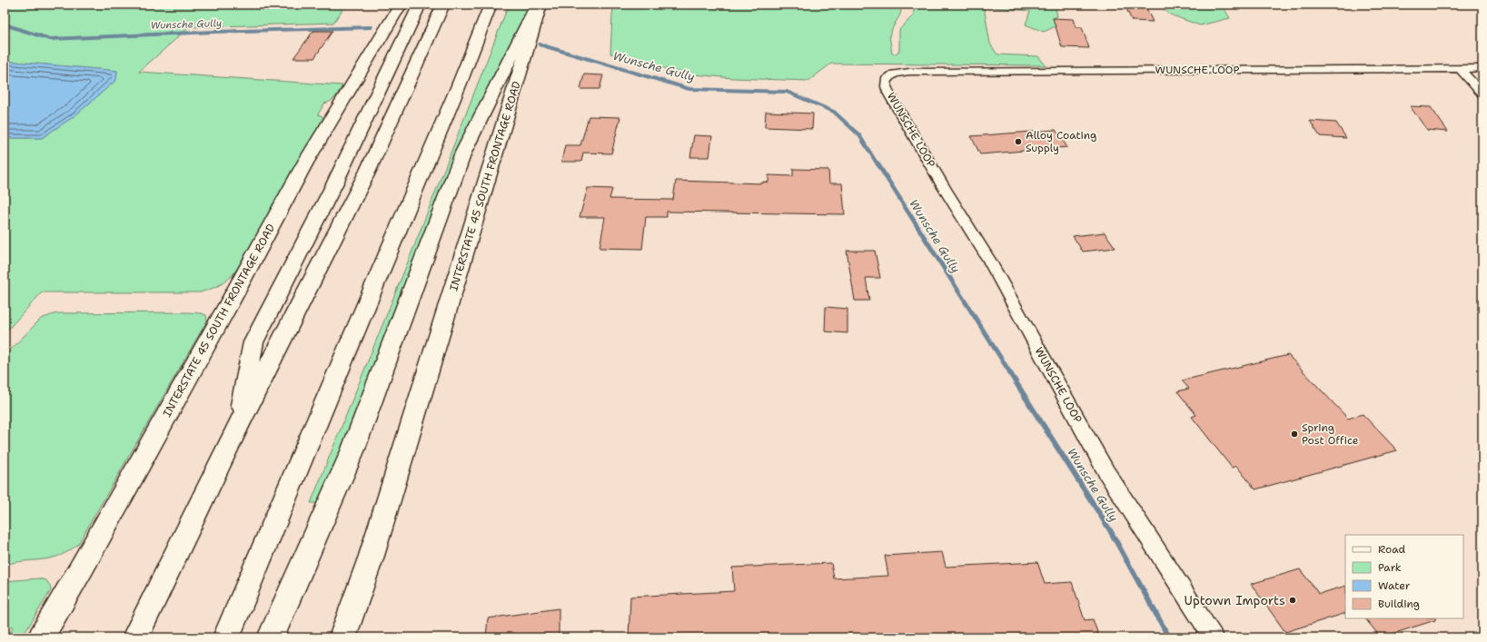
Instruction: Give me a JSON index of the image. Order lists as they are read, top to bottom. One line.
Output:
{"streets":{"main road":["INTERSTATE 45 SOUTH FRONTAGE ROAD"],"street":["WUNSCHE LOOP"]},"water":["Wunsche Gully"],"places":["Alloy Coating Supply","Spring Post Office","Uptown Imports"],"legend":["Road","Park","Water","Building"]}
